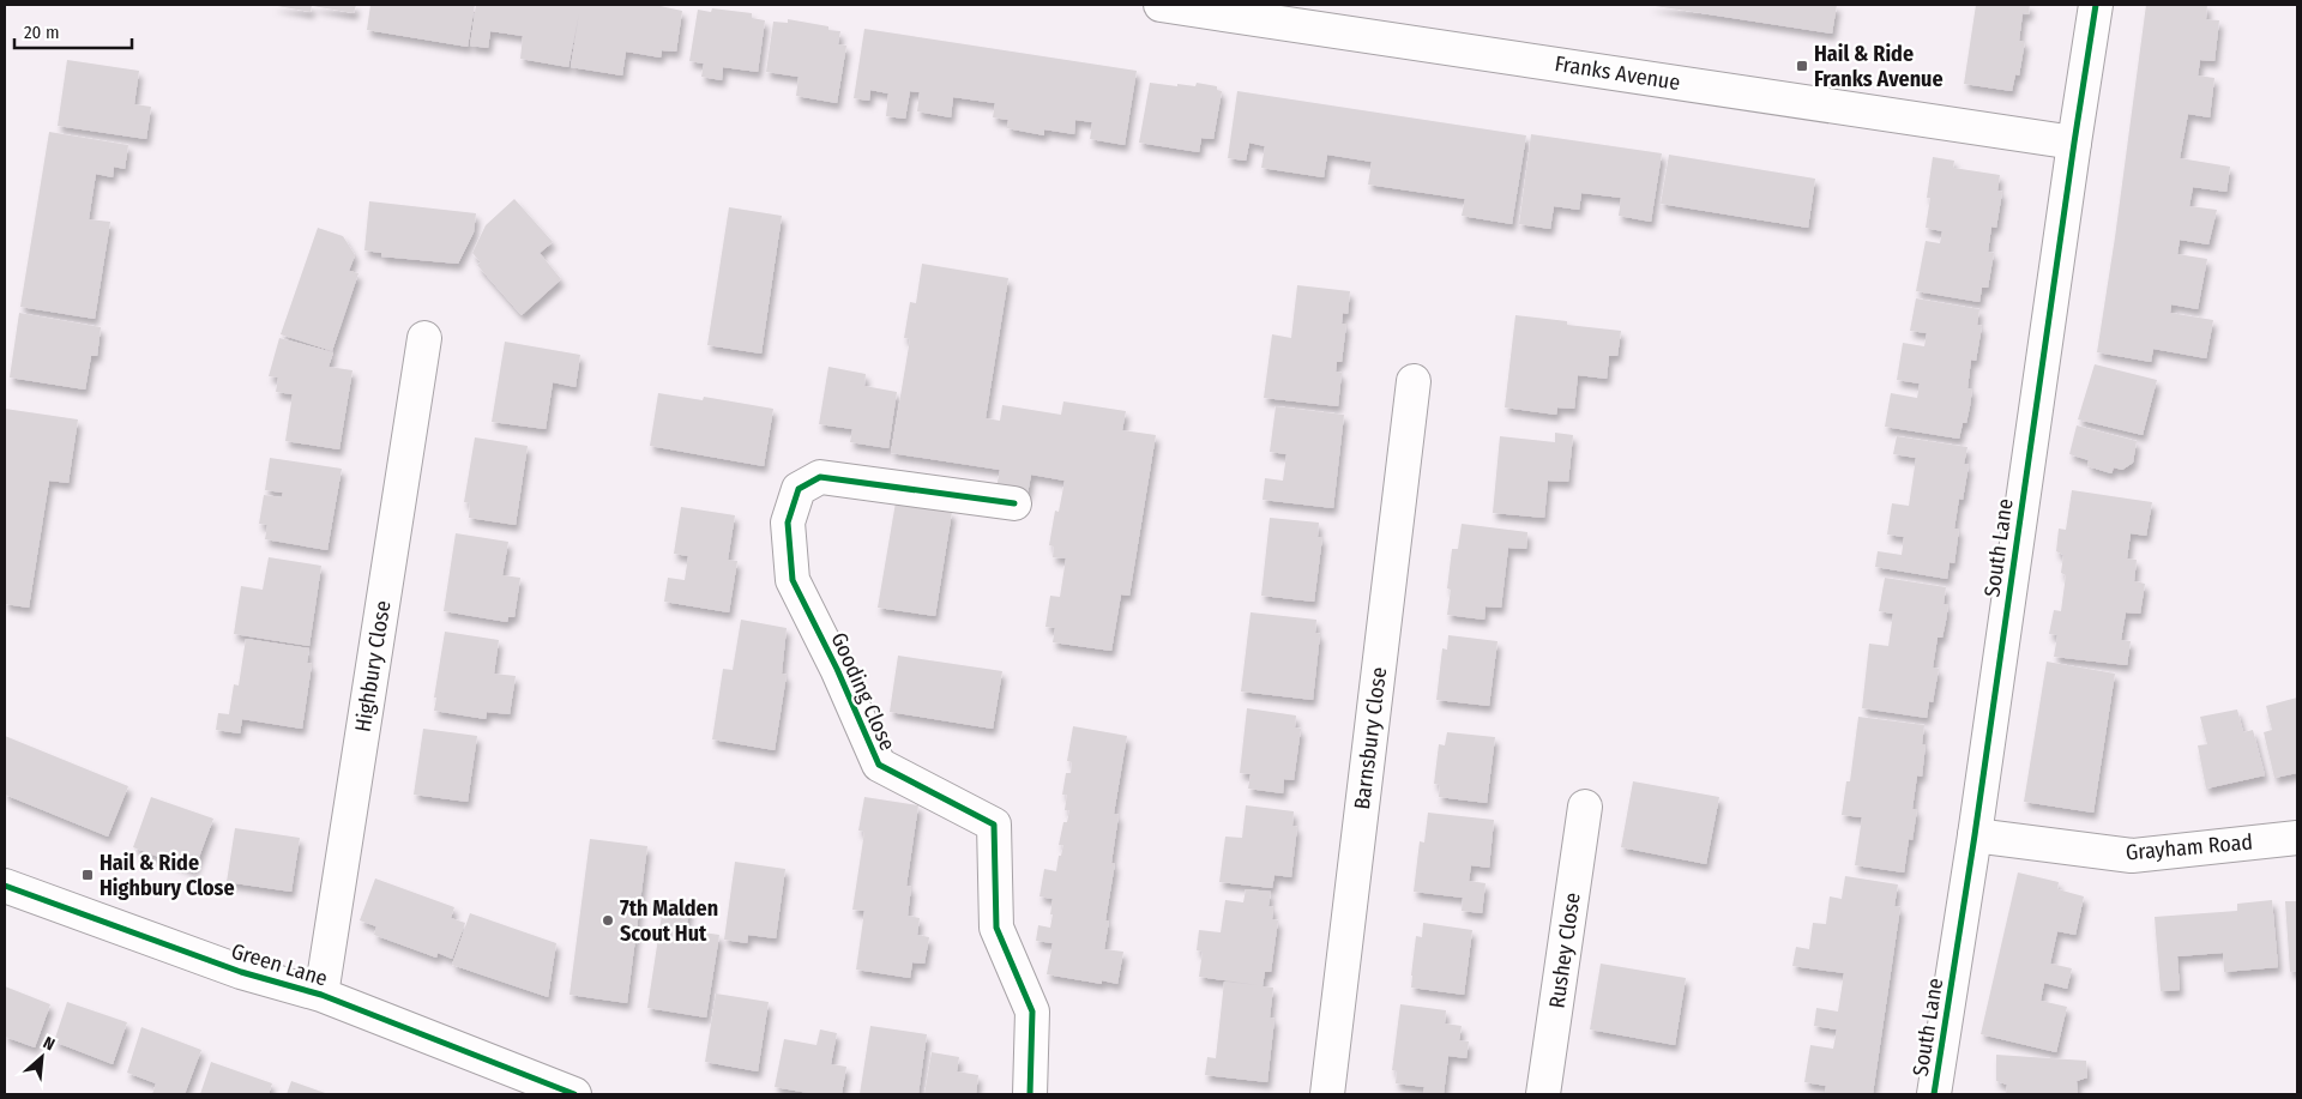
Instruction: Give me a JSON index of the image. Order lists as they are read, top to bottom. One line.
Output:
{"streets":{"street":["Franks Avenue","South Lane","Highbury Close","Gooding Close","Barnsbury Close","Grayham Road","Rushey Close","Green Lane"]},"crossings":[["Franks Avenue","South Lane"],["South Lane","Grayham Road"],["Highbury Close","Green Lane"]],"places":{"transit":["Hail & Ride Franks Avenue","Hail & Ride Highbury Close"],"other":["7th Malden Scout Hut"]},"scale_bar":"20 m","north":"top right"}
